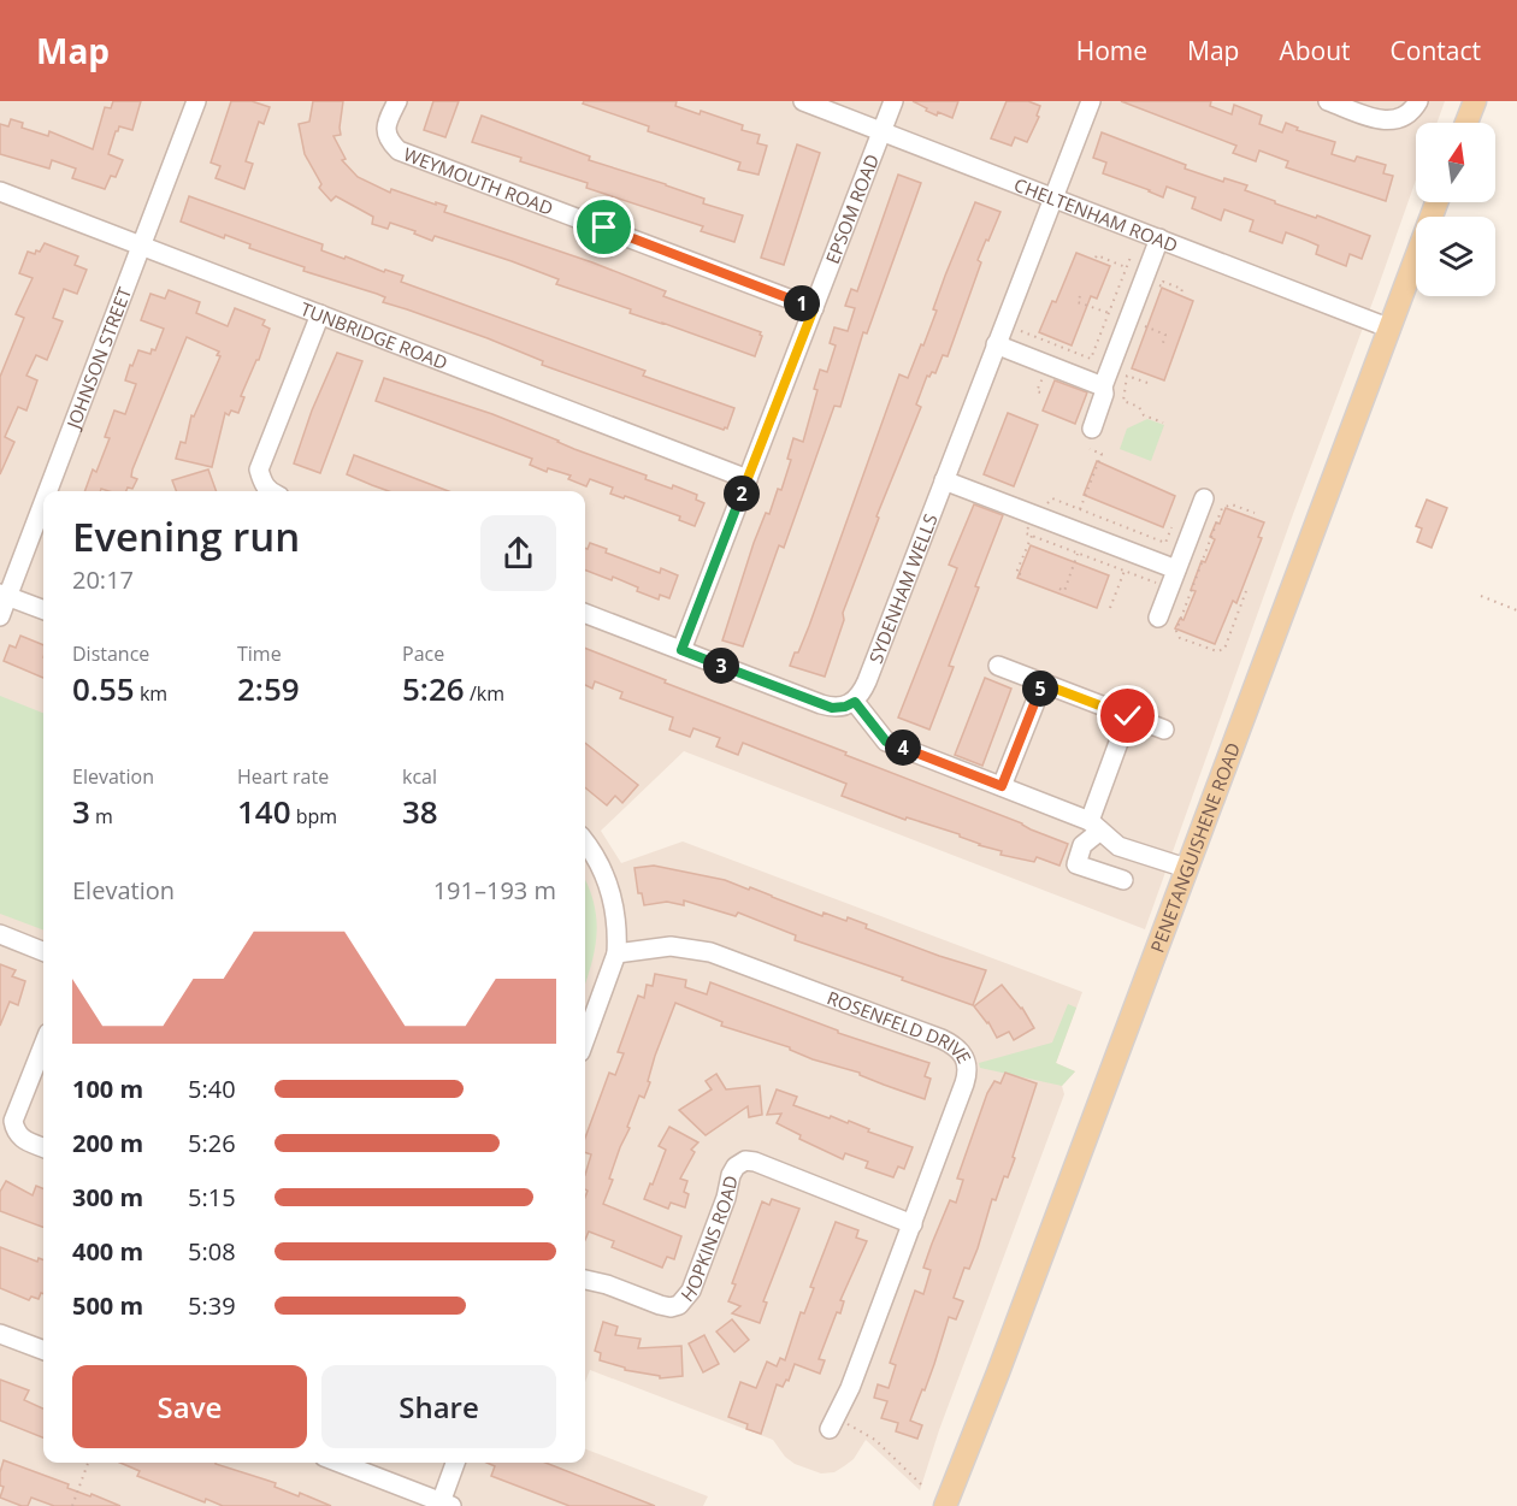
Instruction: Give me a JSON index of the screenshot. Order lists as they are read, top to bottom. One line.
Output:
{"streets":{"main road":["PENETANGUISHENE ROAD"],"street":["WEYMOUTH ROAD","EPSOM ROAD","CHELTENHAM ROAD","TUNBRIDGE ROAD","JOHNSON STREET","SYDENHAM WELLS","ROSENFELD DRIVE","HOPKINS ROAD"]},"crossings":[["WEYMOUTH ROAD","EPSOM ROAD"],["EPSOM ROAD","CHELTENHAM ROAD"],["EPSOM ROAD","TUNBRIDGE ROAD"],["CHELTENHAM ROAD","SYDENHAM WELLS"],["CHELTENHAM ROAD","PENETANGUISHENE ROAD"],["TUNBRIDGE ROAD","JOHNSON STREET"],["ROSENFELD DRIVE","HOPKINS ROAD"]],"north":"top","page":{"header":"Map","nav":["Home","Map","About","Contact"],"pins":["1","2","3","5","4"],"heading":["Evening run","20:17"],"stats":[["Distance","0.55 km"],["Time","2:59"],["Pace","5:26 /km"],["Elevation","3 m"],["Heart rate","140 bpm"],["kcal","38"]],"chart":["Elevation","191–193 m"],"list":[{"name":"100 m","note":"5:40"},{"name":"200 m","note":"5:26"},{"name":"300 m","note":"5:15"},{"name":"400 m","note":"5:08"},{"name":"500 m","note":"5:39"}],"buttons":["Save","Share"]}}
